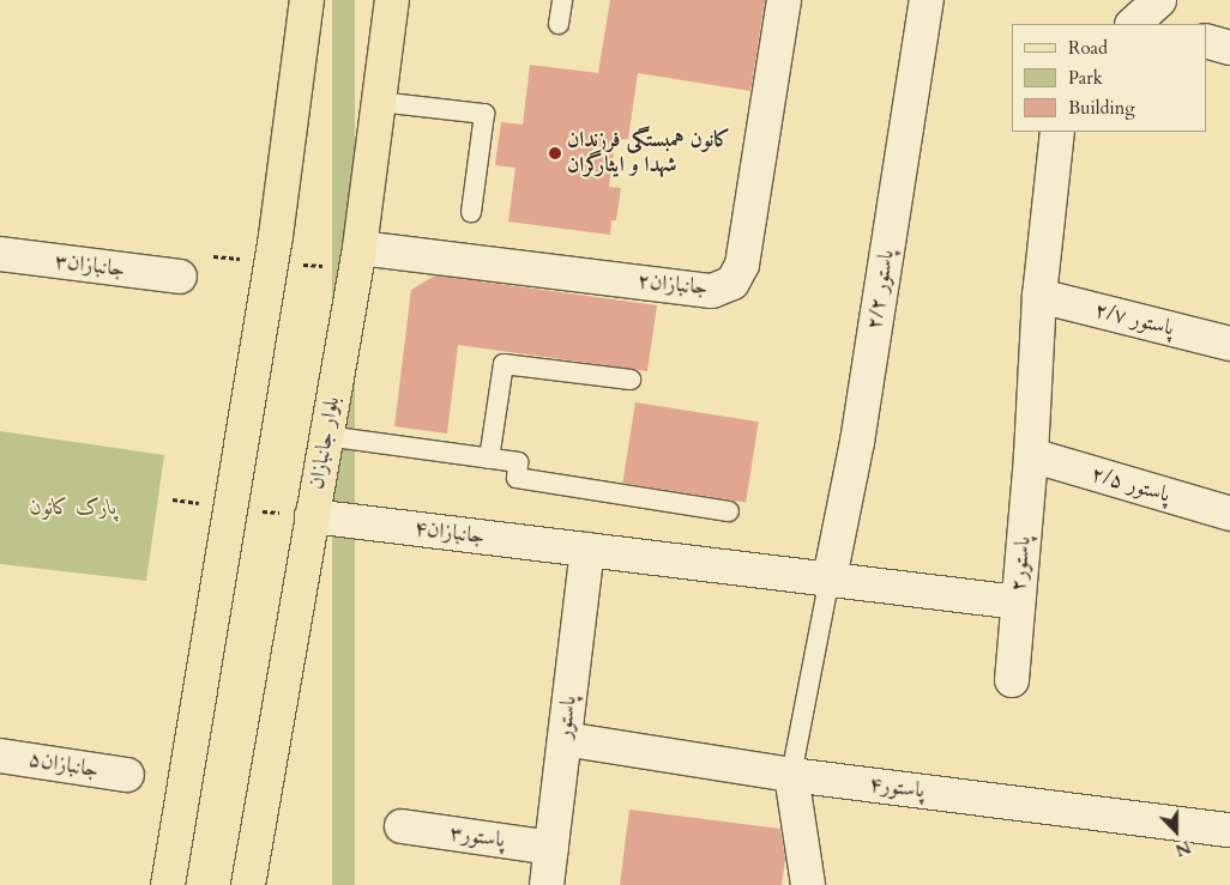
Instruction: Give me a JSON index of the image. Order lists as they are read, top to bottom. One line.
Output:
{"streets":{"main road":["بلوار جانبازان"],"street":["جانبازان۳","جانبازان۲","پاستور ۲/۲","پاستور ۲/۷","پاستور ۲/۵","جانبازان۴","پاستور۲","پاستور","جانبازان۵","پاستور۴","پاستور۳"]},"crossings":[["جانبازان۲","بلوار جانبازان"],["پاستور ۲/۲","پاستور۲"],["پاستور ۲/۷","پاستور۲"],["بلوار جانبازان","جانبازان۴"],["پاستور ۲/۵","پاستور۲"],["جانبازان۴","پاستور۲"],["جانبازان۴","پاستور"],["پاستور۲","پاستور"],["پاستور","پاستور۴"],["پاستور","پاستور۳"]],"parks":["پارک کانون"],"places":["کانون همبستگی فرزندان شهدا و ایثارگران"],"legend":["Road","Park","Building"],"north":"bottom"}
